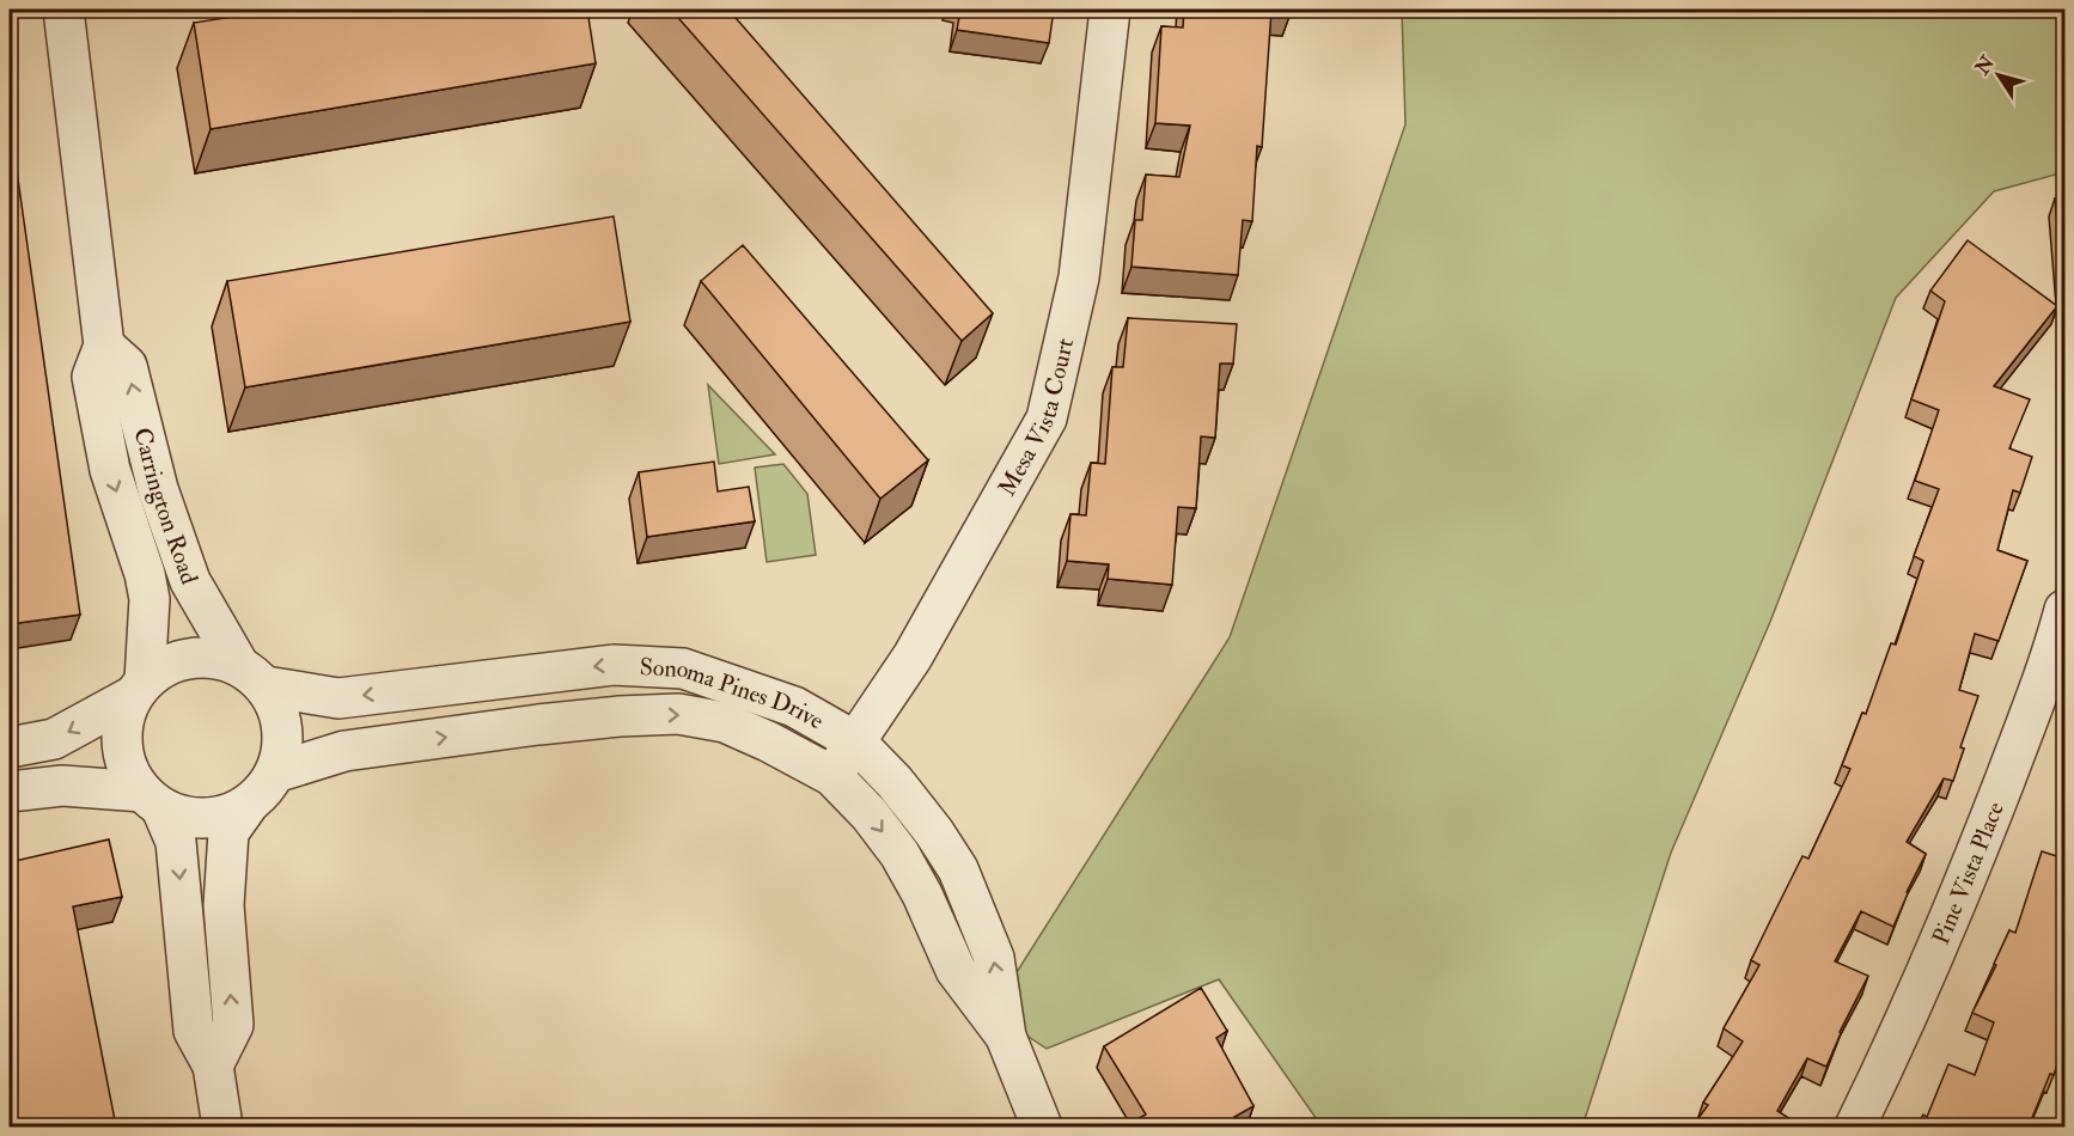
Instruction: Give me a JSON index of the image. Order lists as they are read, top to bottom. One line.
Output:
{"streets":{"street":["Mesa Vista Court","Carrington Road","Sonoma Pines Drive","Pine Vista Place"]},"crossings":[["Mesa Vista Court","Sonoma Pines Drive"],["Carrington Road","Sonoma Pines Drive"]],"north":"top left"}
